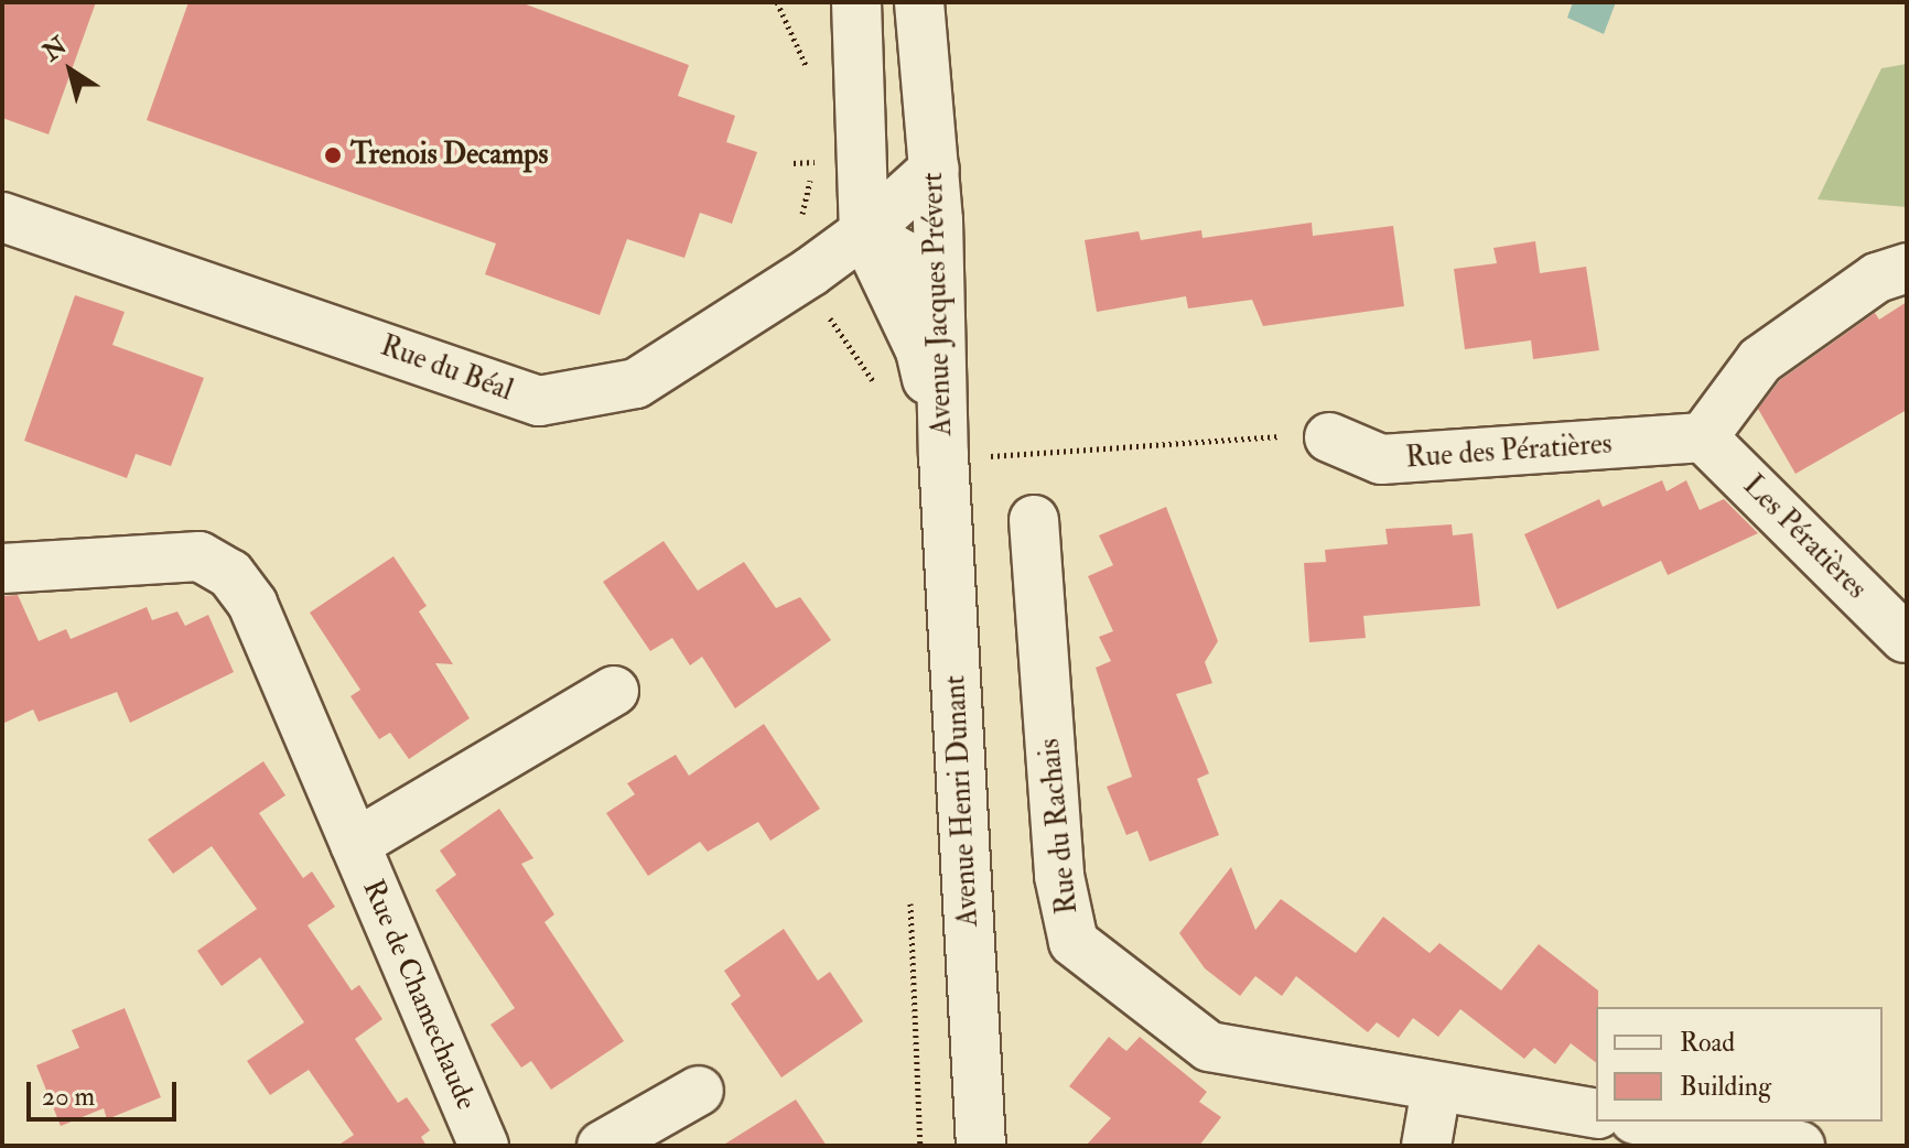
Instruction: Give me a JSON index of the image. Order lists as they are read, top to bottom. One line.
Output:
{"streets":{"street":["Avenue Jacques Prévert","Rue du Béal","Rue des Pératières","Les Pératières","Avenue Henri Dunant","Rue du Rachais","Rue de Chamechaude"]},"crossings":[["Avenue Jacques Prévert","Rue du Béal"],["Avenue Jacques Prévert","Avenue Henri Dunant"],["Rue des Pératières","Les Pératières"]],"places":["Trenois Decamps"],"legend":["Road","Building"],"scale_bar":"20 m","north":"top left"}
